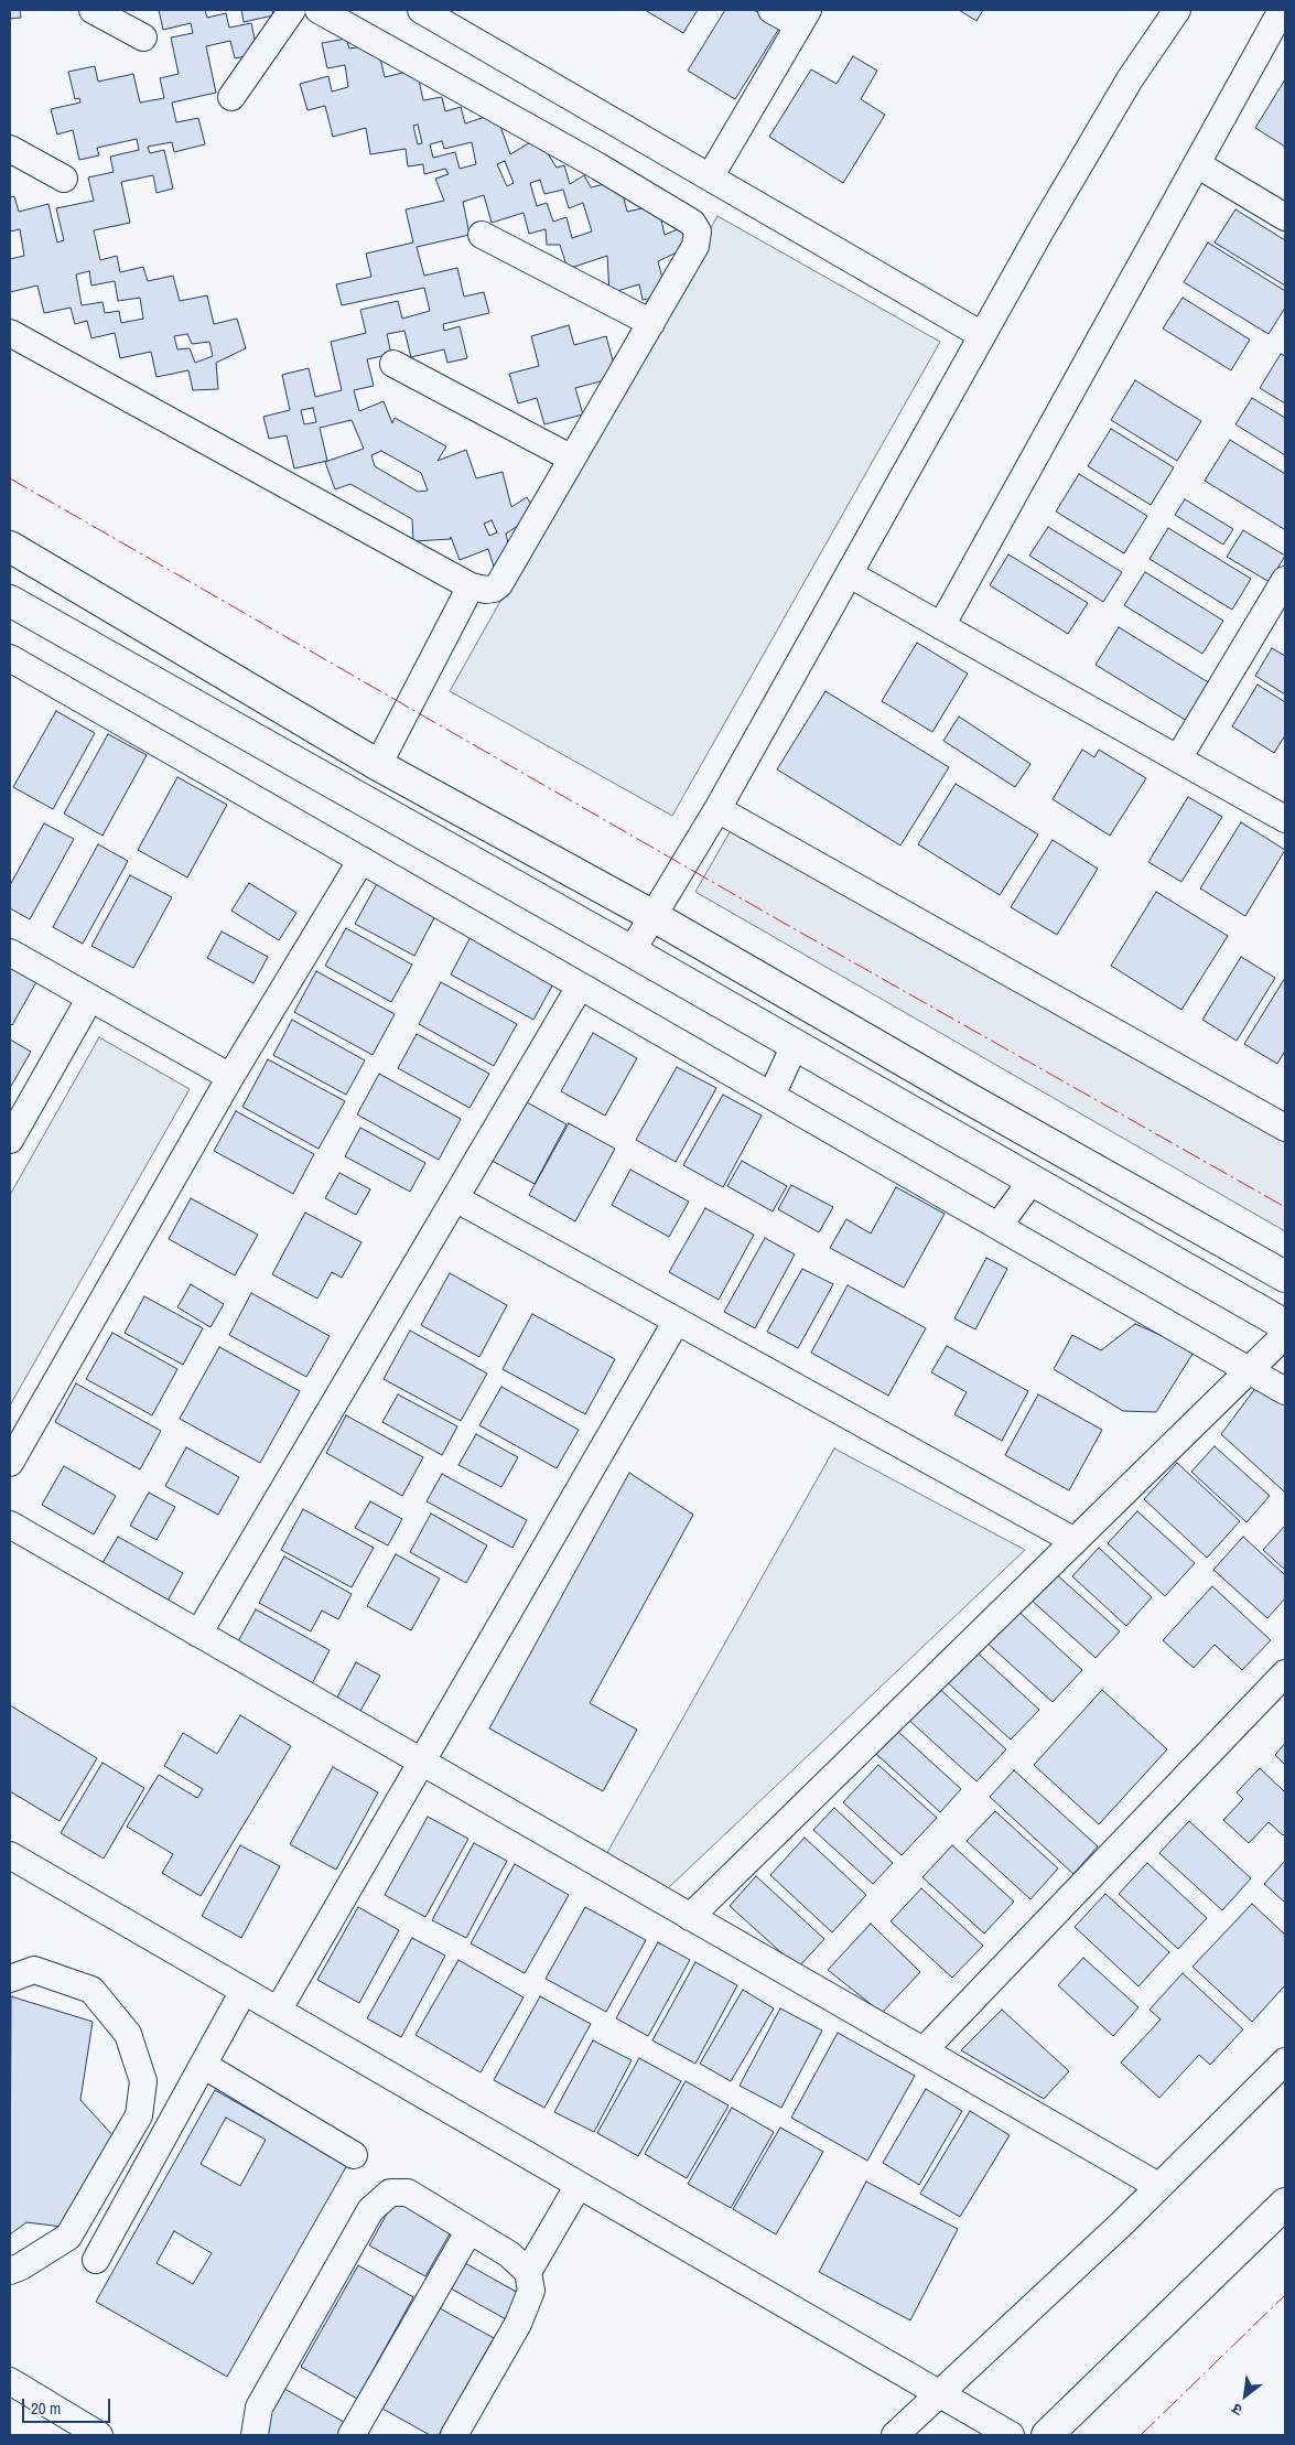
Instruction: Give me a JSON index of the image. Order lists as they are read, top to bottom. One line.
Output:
{"scale_bar":"20 m","north":"bottom left"}
